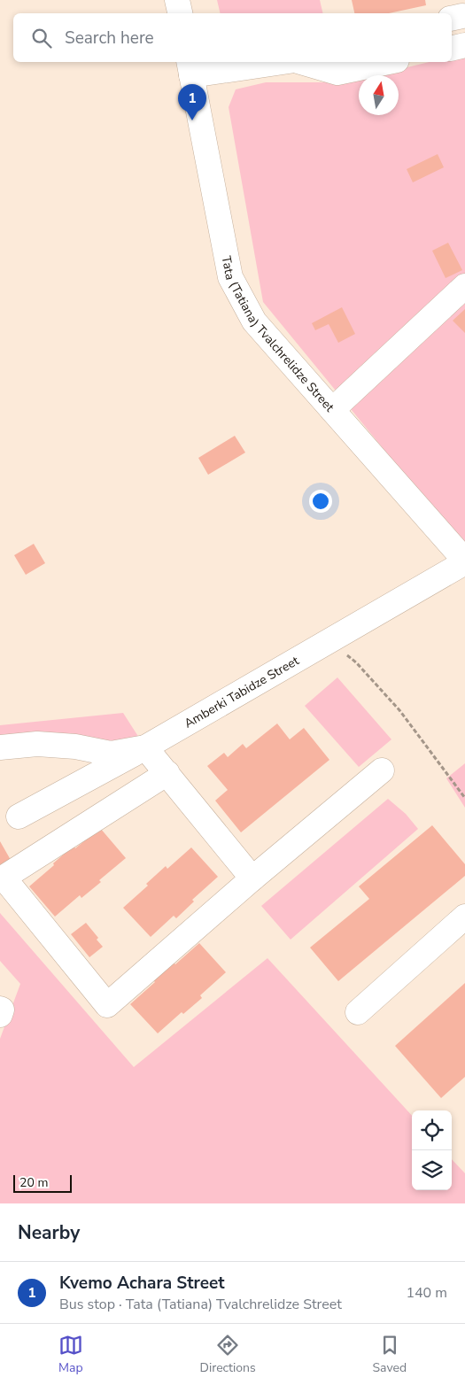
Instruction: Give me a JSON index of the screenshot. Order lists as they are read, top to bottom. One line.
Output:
{"streets":{"street":["Tata (Tatiana) Tvalchrelidze Street","Amberki Tabidze Street"]},"crossings":[["Tata (Tatiana) Tvalchrelidze Street","Amberki Tabidze Street"]],"scale_bar":"20 m","north":"top","page":{"search":"Search here","pins":"1","scale":"20 m","heading":"Nearby","list":[{"mark":"1","name":"Kvemo Achara Street","note":"Bus stop · Tata (Tatiana) Tvalchrelidze Street","value":"140 m"}],"nav":["Map","Directions","Saved"]}}
